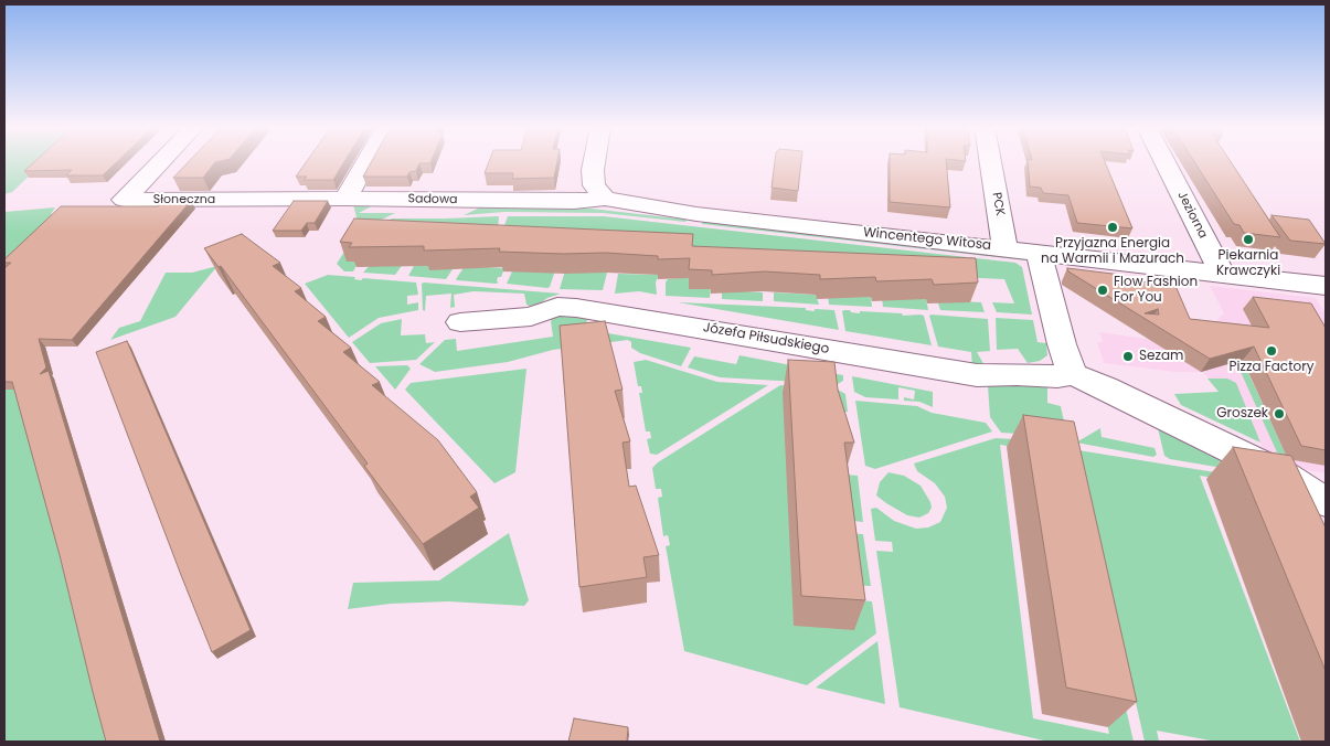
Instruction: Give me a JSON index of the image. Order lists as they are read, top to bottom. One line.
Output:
{"streets":{"street":["Słoneczna","Sadowa","PCK","Jeziorna","Wincentego Witosa","Józefa Piłsudskiego"]},"crossings":[["Słoneczna","Sadowa"],["Sadowa","Wincentego Witosa"],["PCK","Wincentego Witosa"],["Jeziorna","Wincentego Witosa"]],"places":["Przyjazna Energia na Warmii i Mazurach","Piekarnia Krawczyki","Flow Fashion For You","Pizza Factory","Sezam","Groszek"]}
